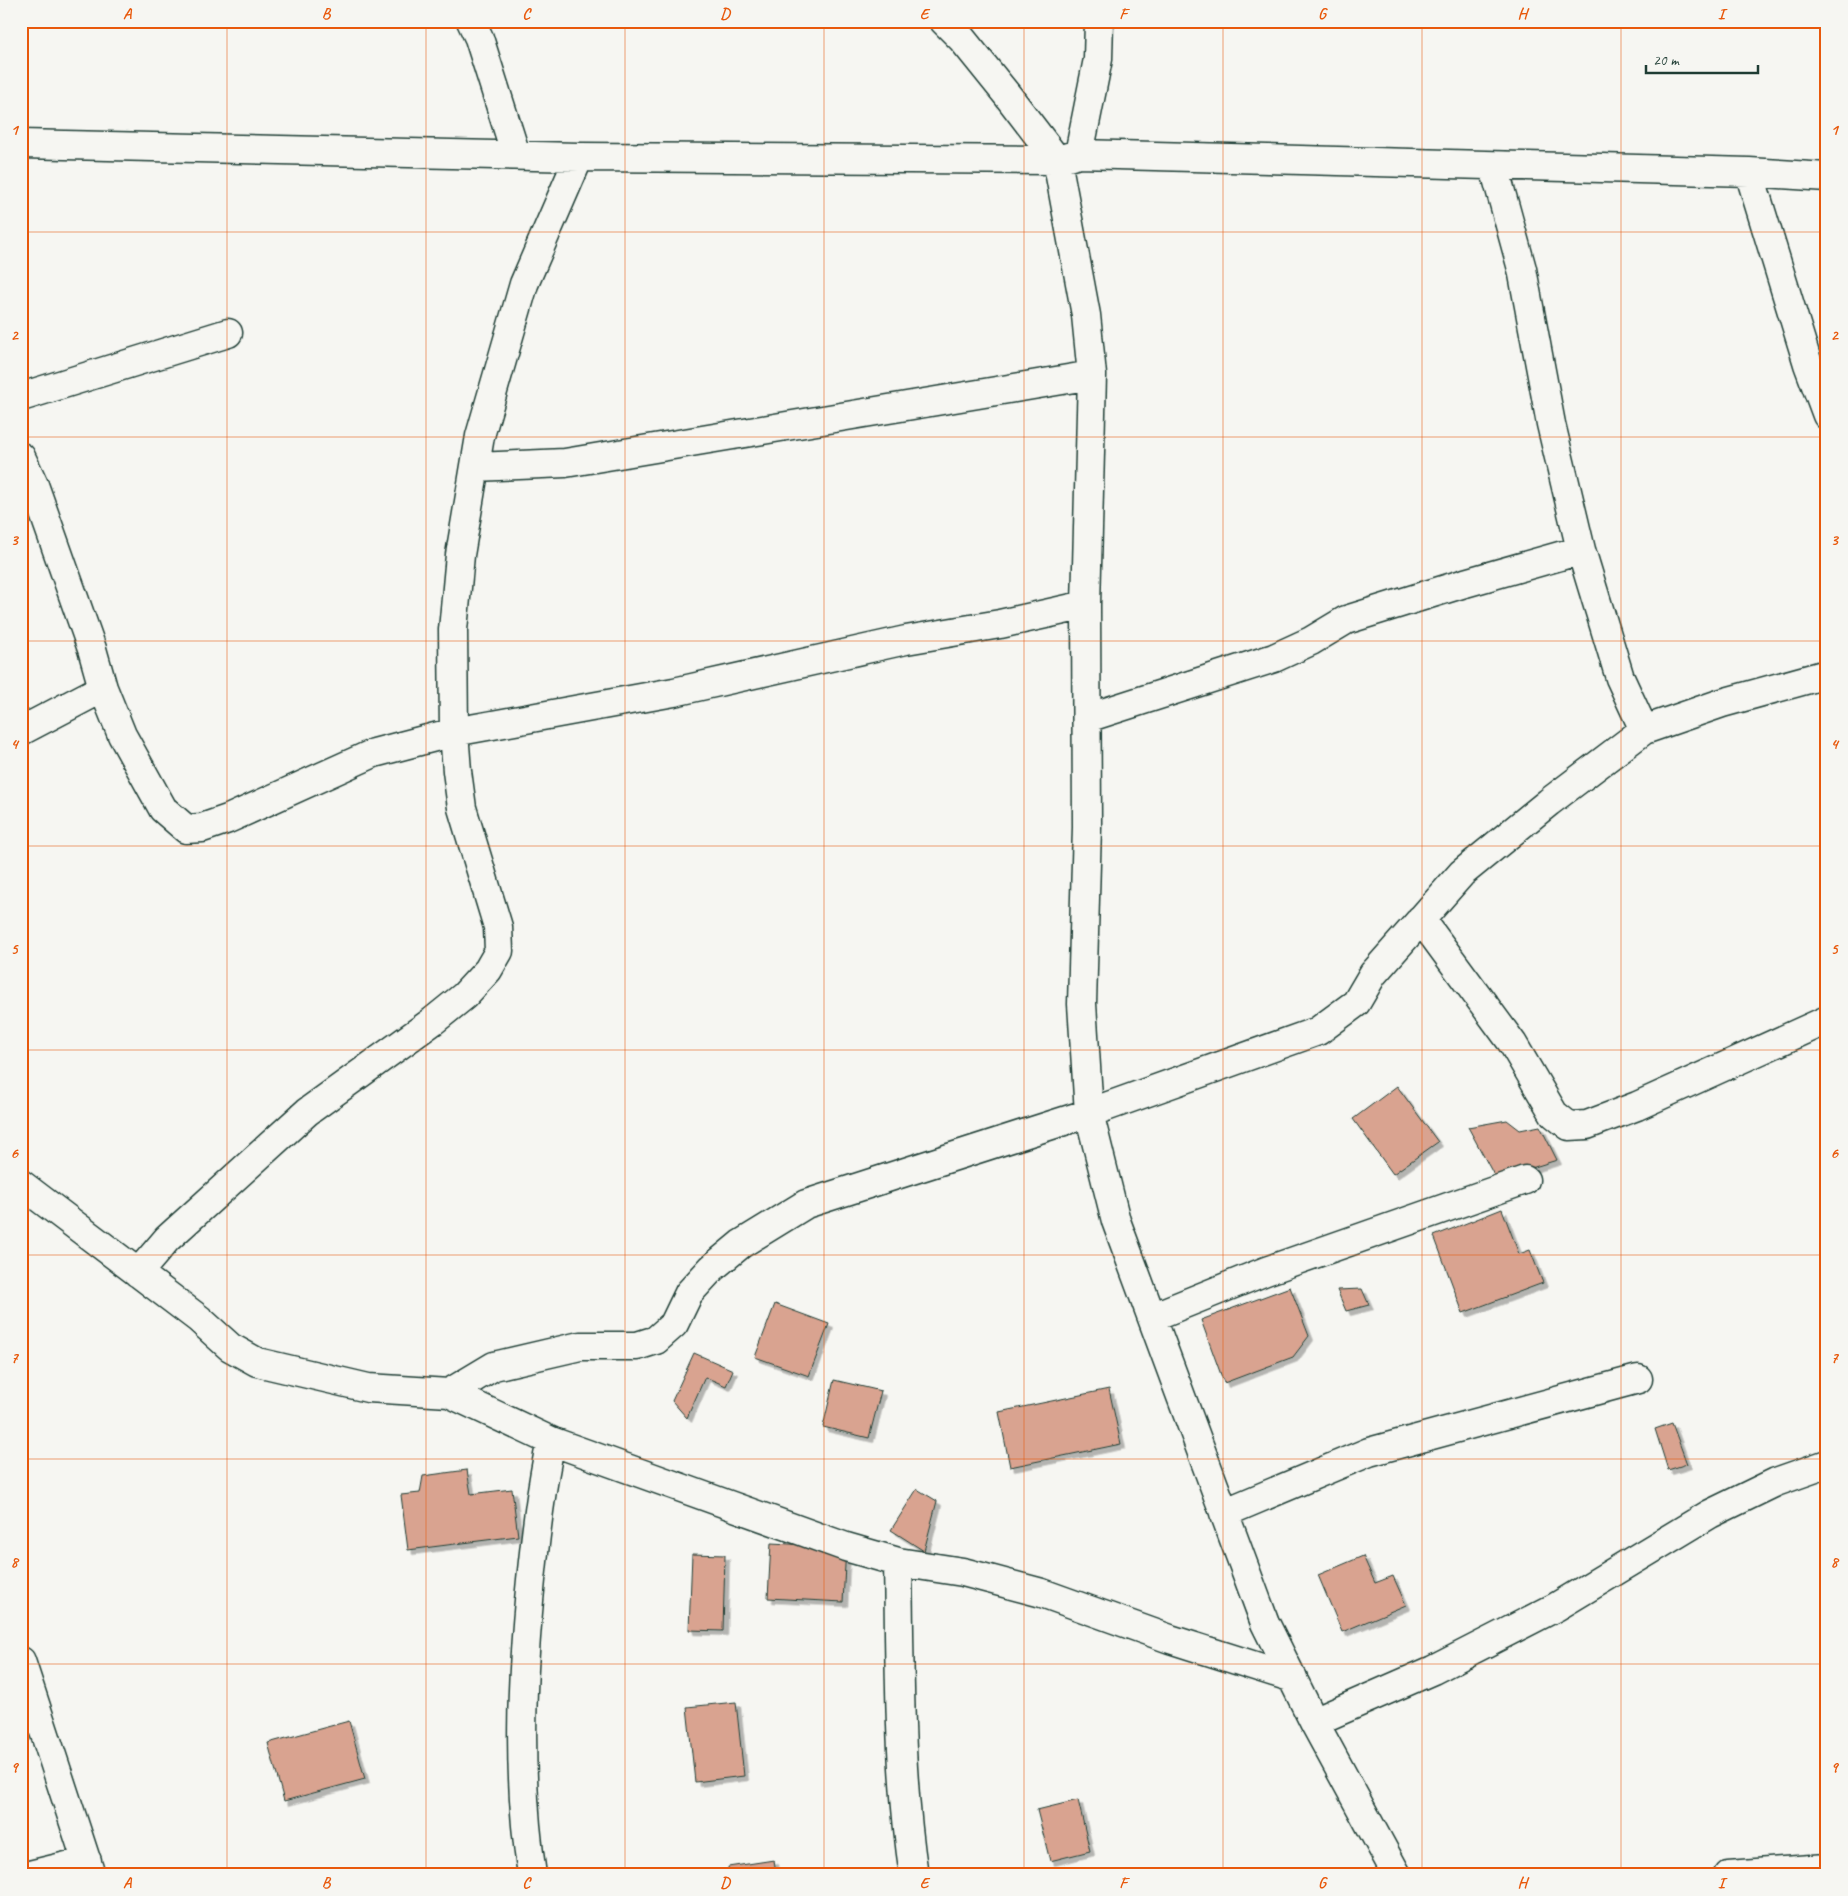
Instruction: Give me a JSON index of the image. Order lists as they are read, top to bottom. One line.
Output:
{"scale_bar":"20 m","grid":{"columns":["A","B","C","D","E","F","G","H","I"],"rows":["1","2","3","4","5","6","7","8","9"]}}
